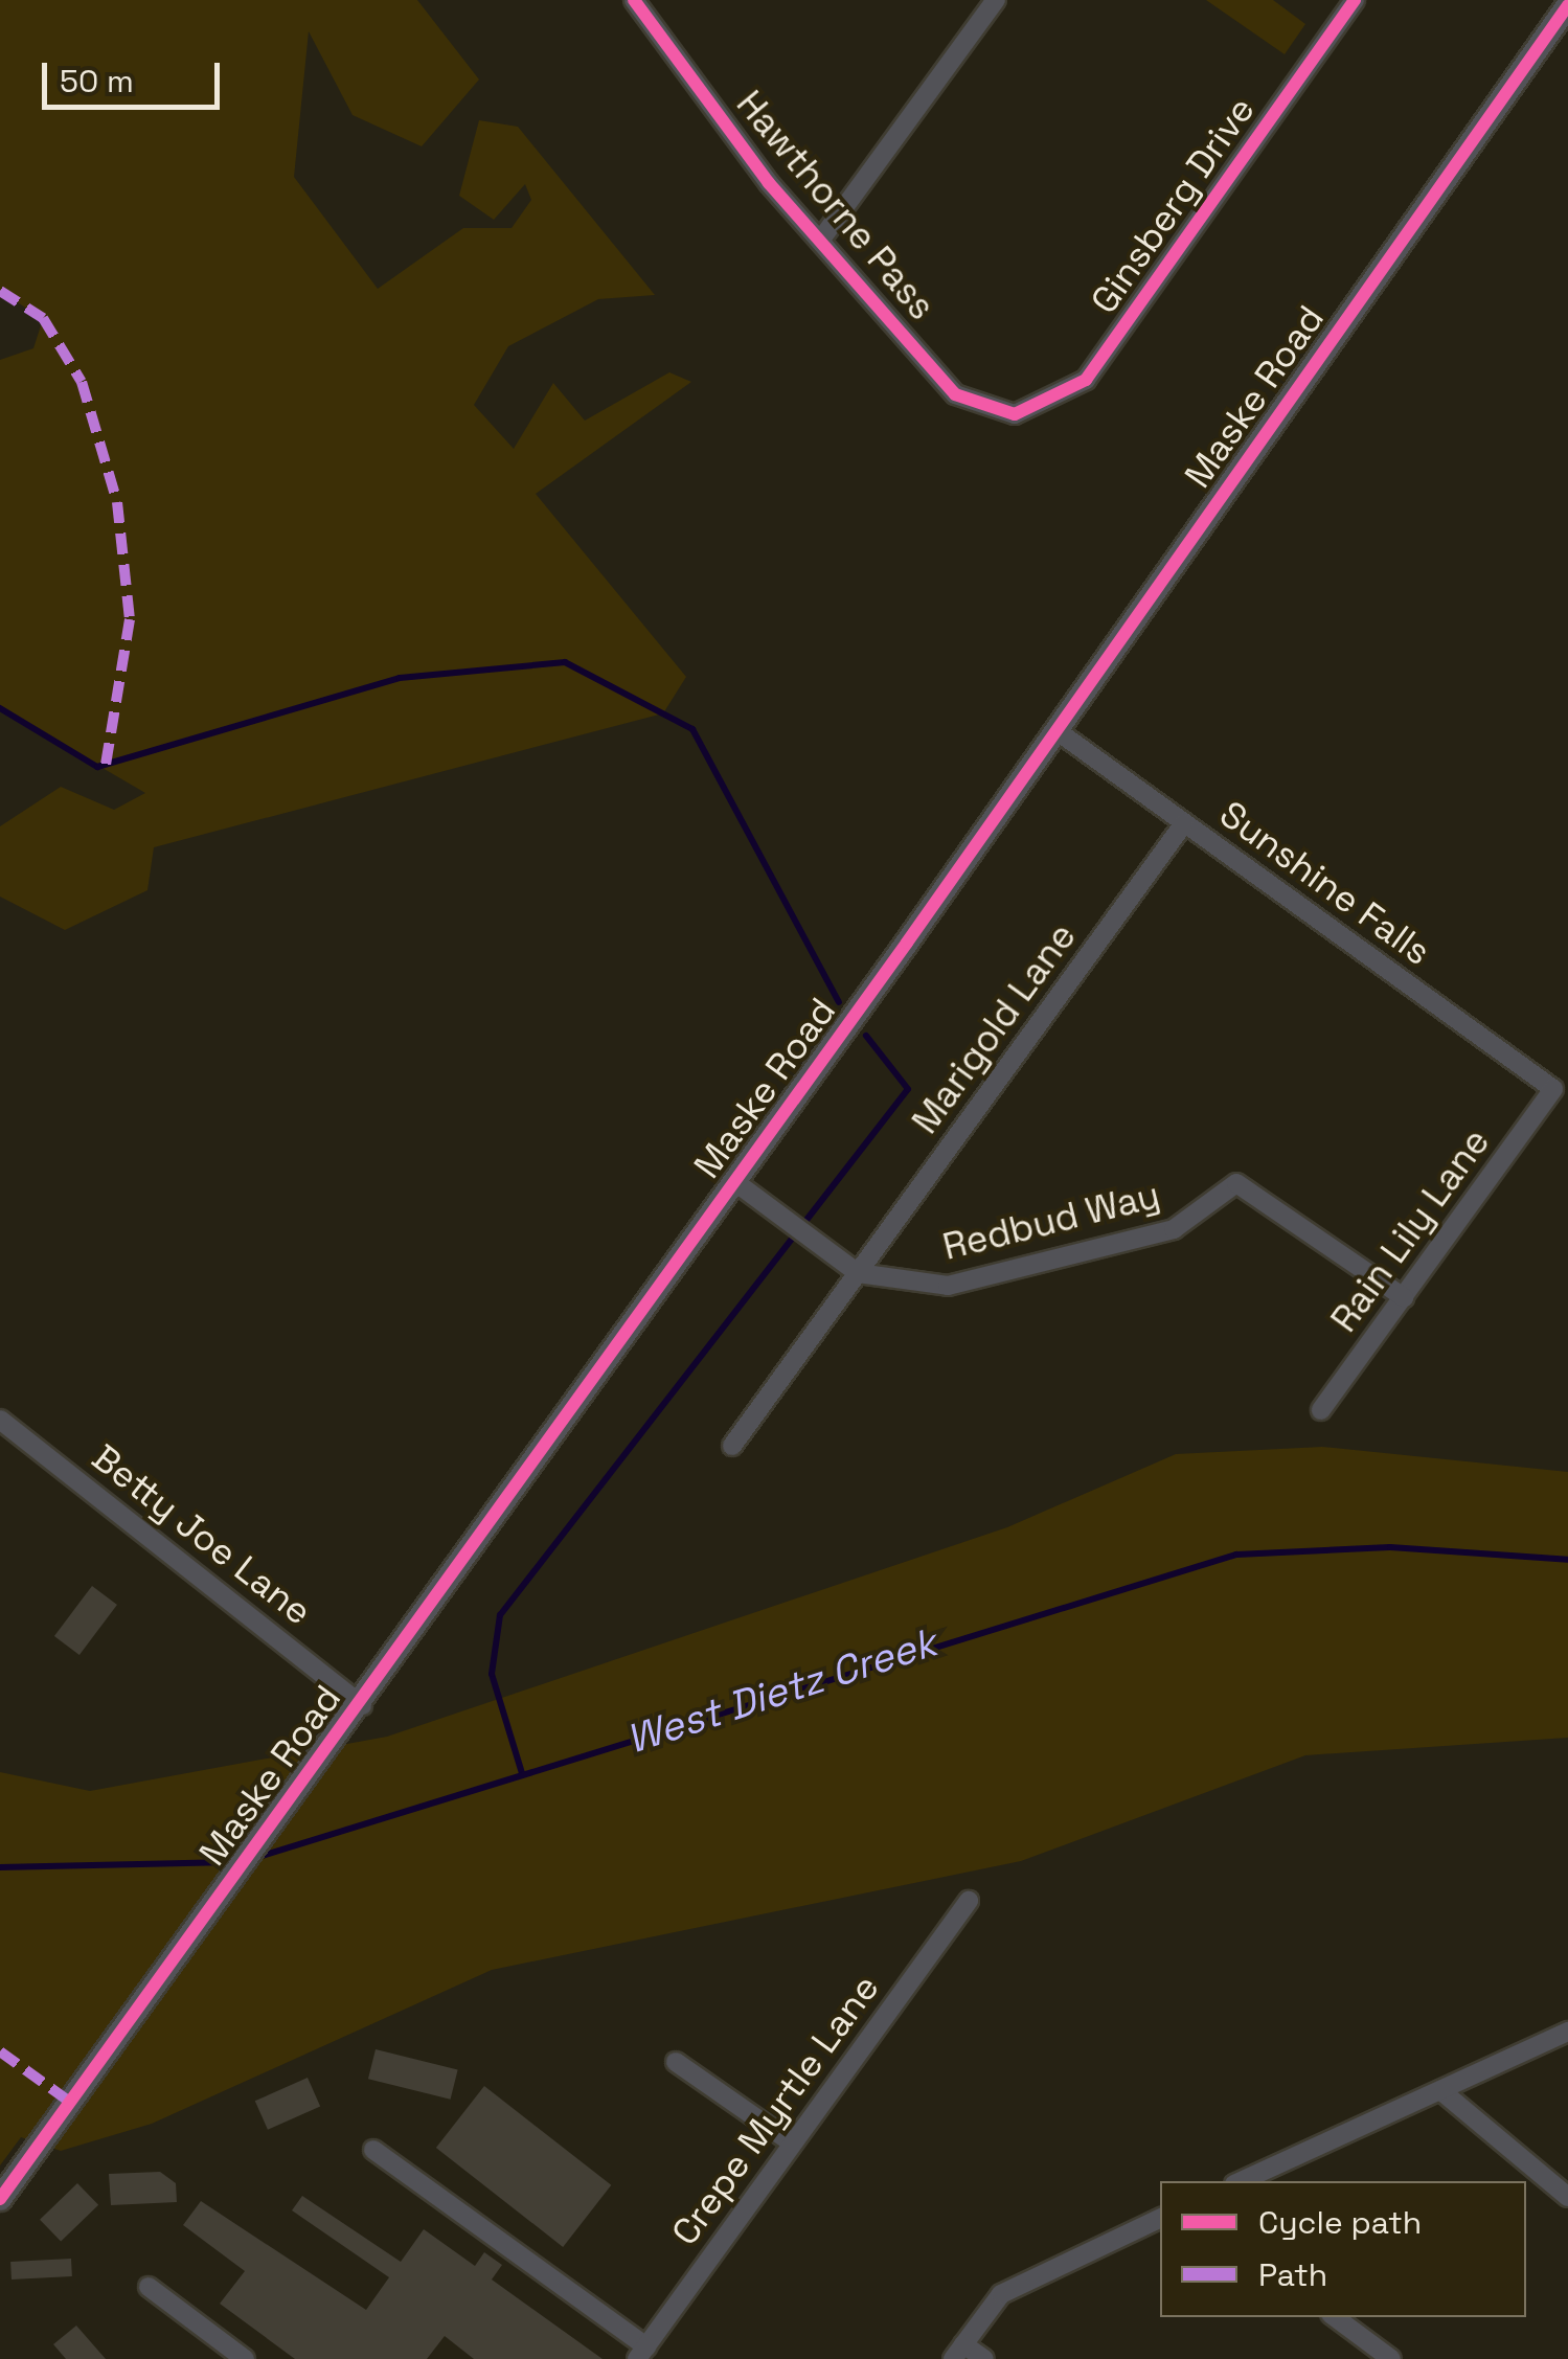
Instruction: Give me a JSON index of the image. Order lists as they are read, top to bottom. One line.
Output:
{"streets":{"street":["Hawthorne Pass","Ginsberg Drive","Maske Road","Sunshine Falls","Marigold Lane","Redbud Way","Rain Lily Lane","Betty Joe Lane","Crepe Myrtle Lane"]},"crossings":[["Hawthorne Pass","Ginsberg Drive"],["Maske Road","Sunshine Falls"],["Maske Road","Betty Joe Lane"],["Sunshine Falls","Marigold Lane"],["Sunshine Falls","Rain Lily Lane"],["Marigold Lane","Redbud Way"],["Redbud Way","Rain Lily Lane"]],"water":["West Dietz Creek"],"legend":["Cycle path","Path"],"scale_bar":"50 m"}
